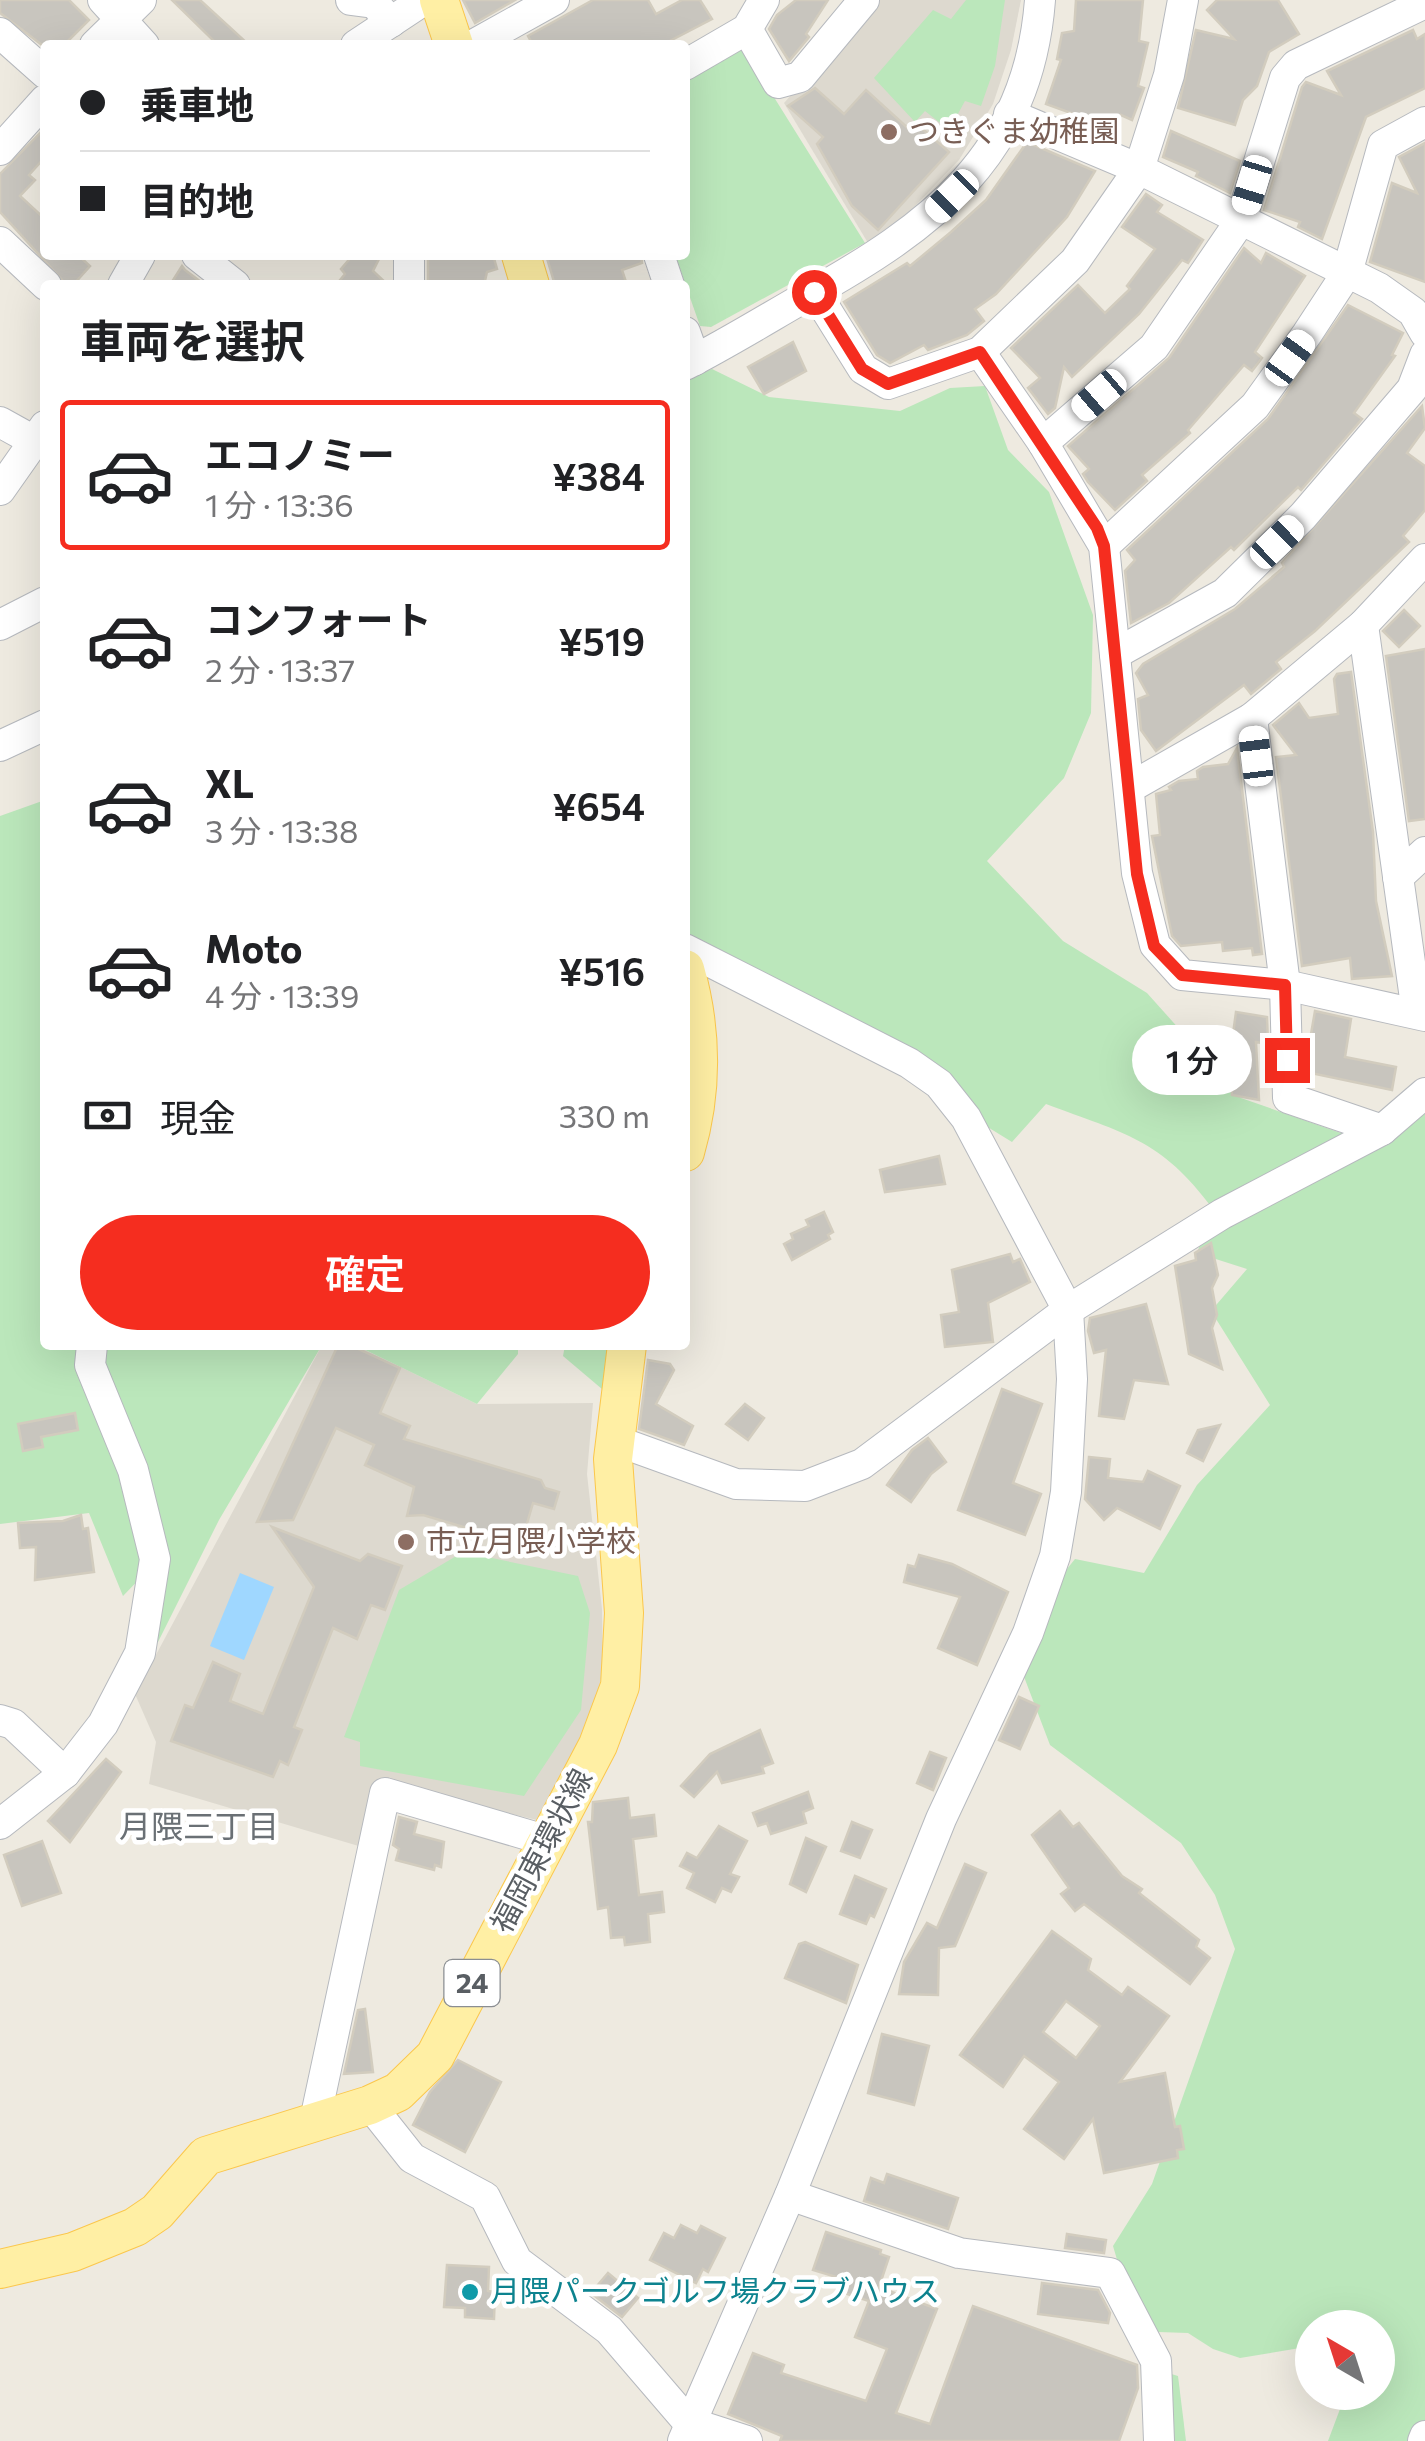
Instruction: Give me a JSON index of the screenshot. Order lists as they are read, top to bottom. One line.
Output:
{"streets":{"main road":["福岡東環状線","24"]},"crossings":[["福岡東環状線","24"]],"districts":["月隈三丁目"],"places":["つきぐま幼稚園","市立月隈小学校","月隈パークゴルフ場クラブハウス"],"north":"top left","page":{"banner":["乗車地","目的地"],"heading":"車両を選択","list":[{"name":"エコノミー","note":"1 分 · 13:36","value":"¥384"},{"name":"コンフォート","note":"2 分 · 13:37","value":"¥519"},{"name":"XL","note":"3 分 · 13:38","value":"¥654"},{"name":"Moto","note":"4 分 · 13:39","value":"¥516"}],"bubble":"1 分","pay":["現金","330 m"],"buttons":"確定"}}
